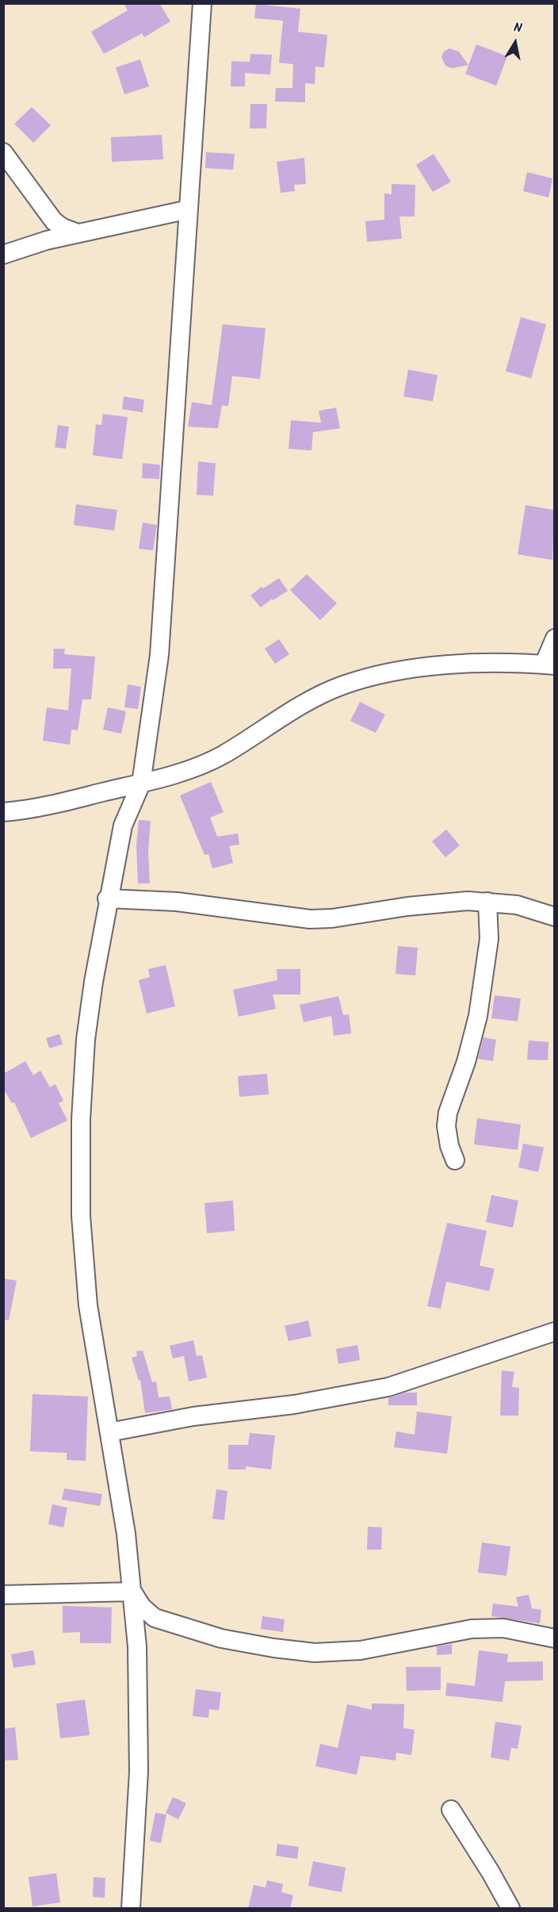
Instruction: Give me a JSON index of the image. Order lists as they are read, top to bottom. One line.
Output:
{"north":"top"}
